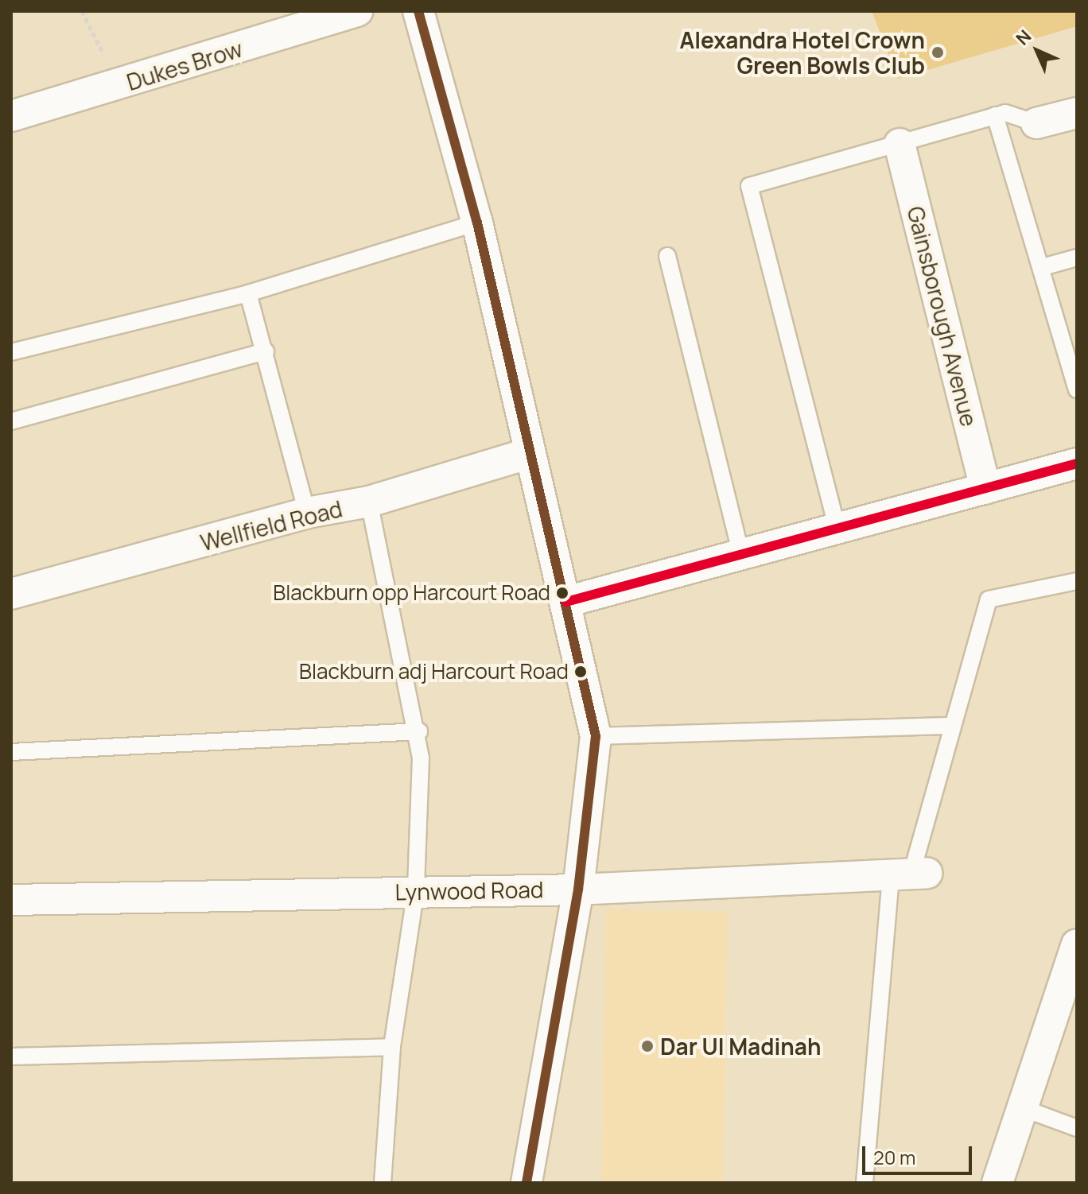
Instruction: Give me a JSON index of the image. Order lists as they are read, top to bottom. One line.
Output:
{"streets":{"street":["Dukes Brow","Gainsborough Avenue","Wellfield Road","Lynwood Road"]},"places":["Alexandra Hotel Crown Green Bowls Club","Blackburn opp Harcourt Road","Blackburn adj Harcourt Road","Dar Ul Madinah"],"scale_bar":"20 m","north":"top left"}
